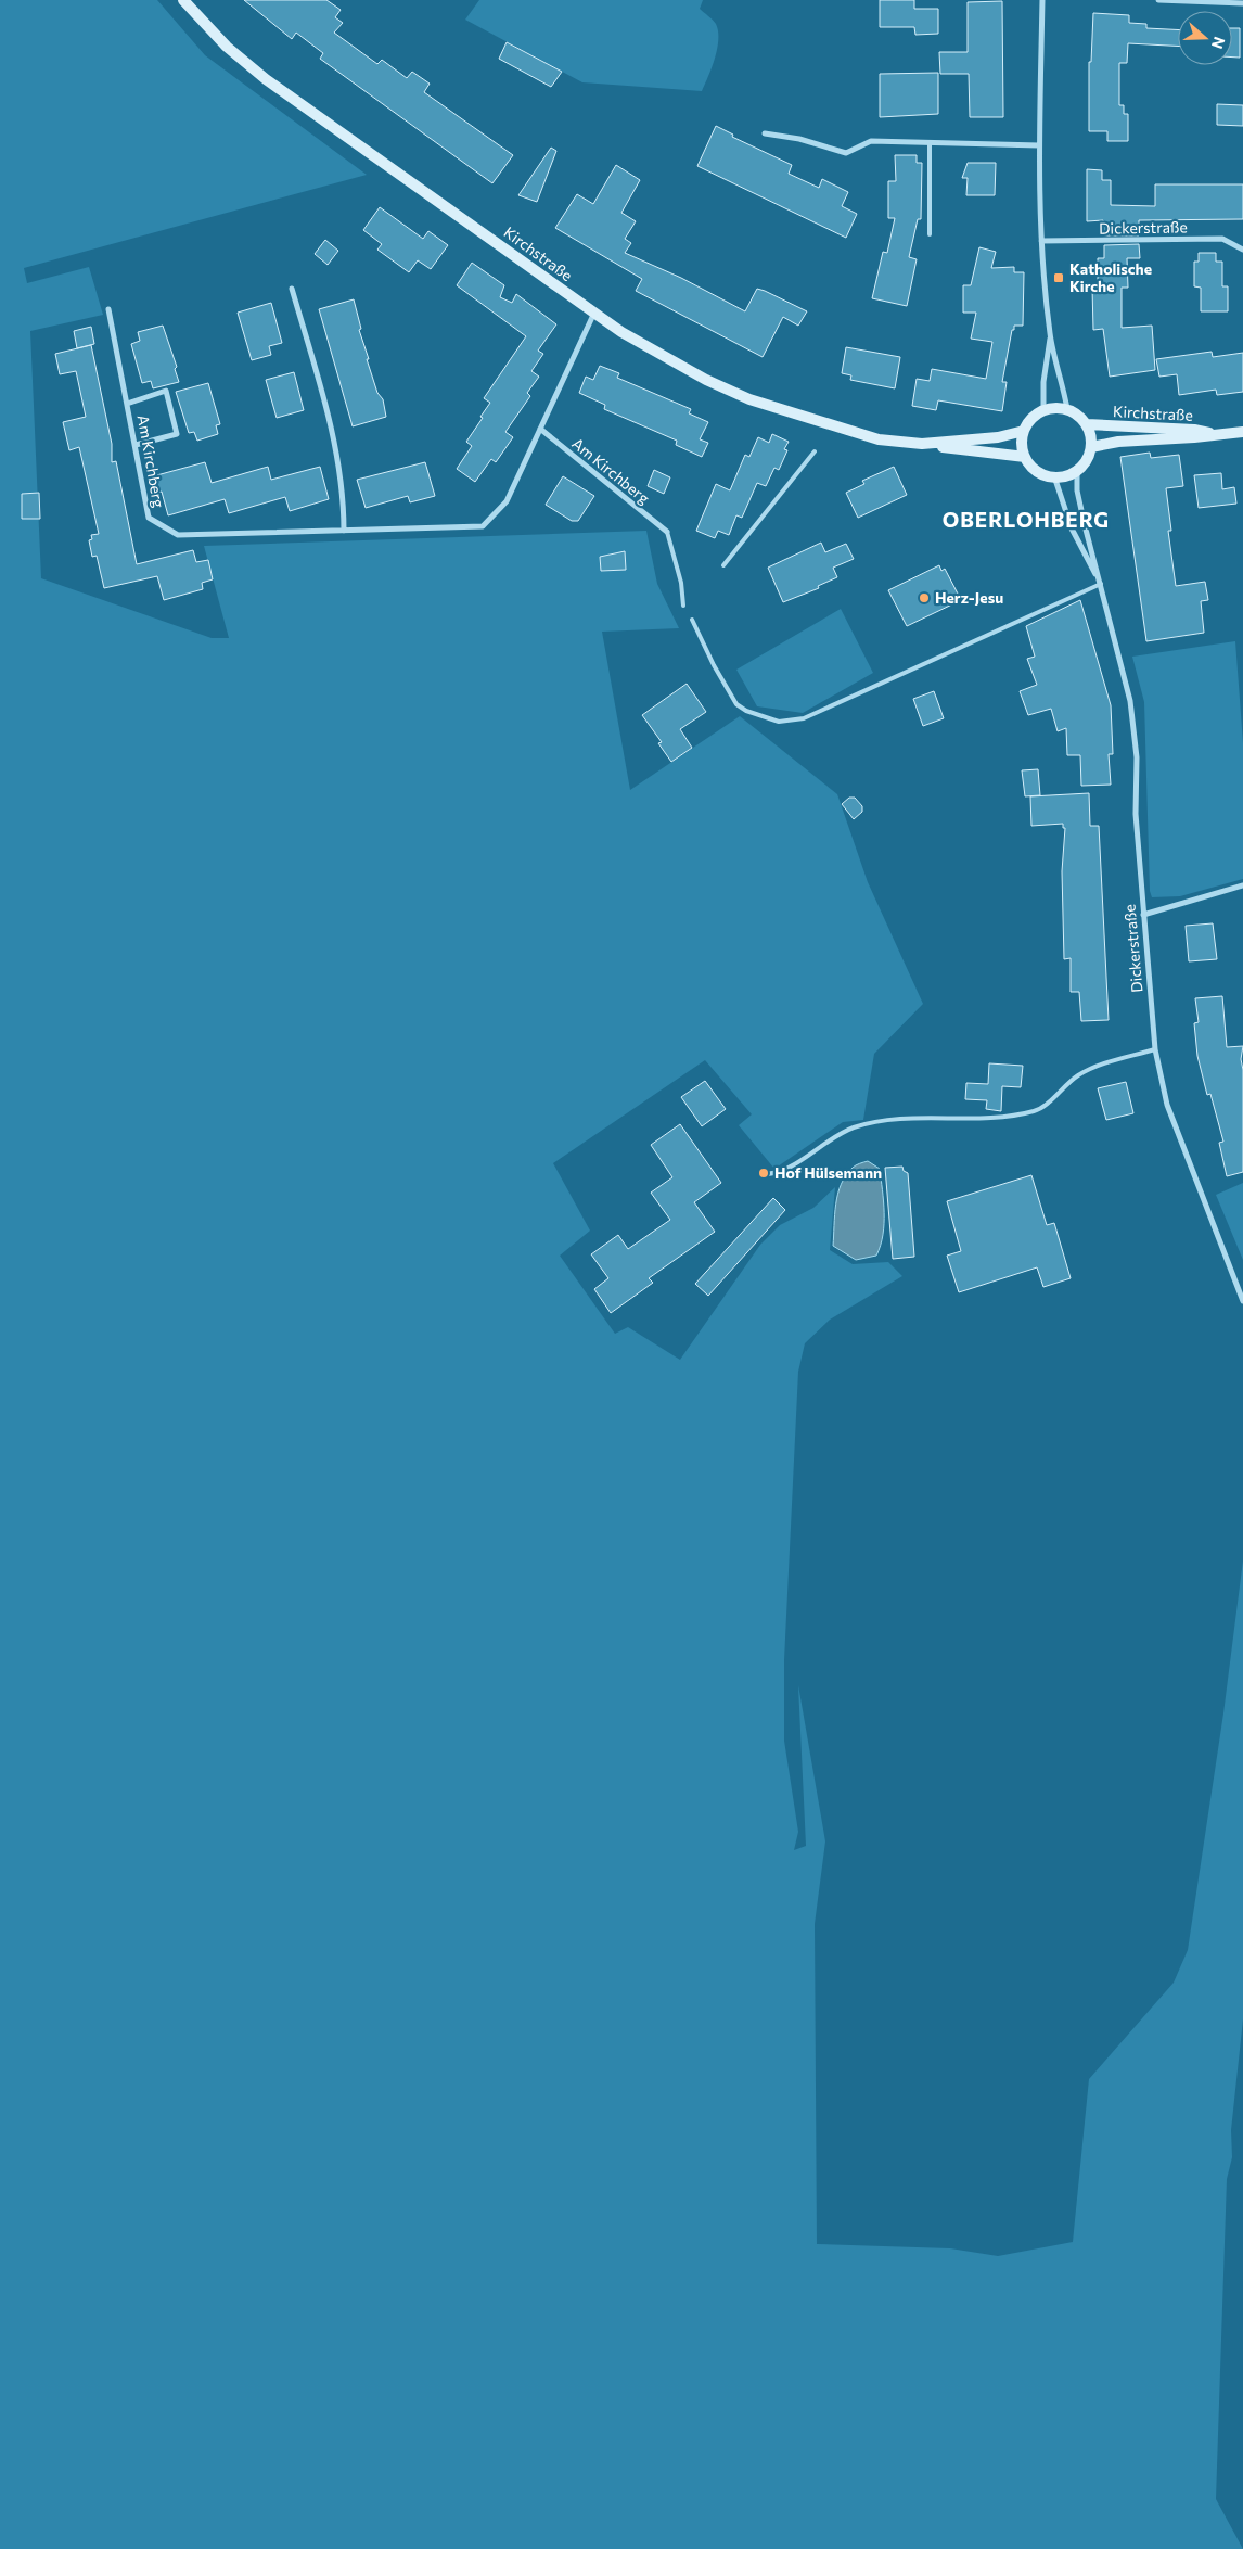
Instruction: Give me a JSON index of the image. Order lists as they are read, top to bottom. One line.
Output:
{"streets":{"street":["Dickerstraße","Kirchstraße","Am Kirchberg"]},"crossings":[["Dickerstraße","Kirchstraße"],["Kirchstraße","Am Kirchberg"]],"districts":["OBERLOHBERG"],"places":{"transit":["Katholische Kirche"],"other":["Herz-Jesu","Hof Hülsemann"]},"north":"right"}
